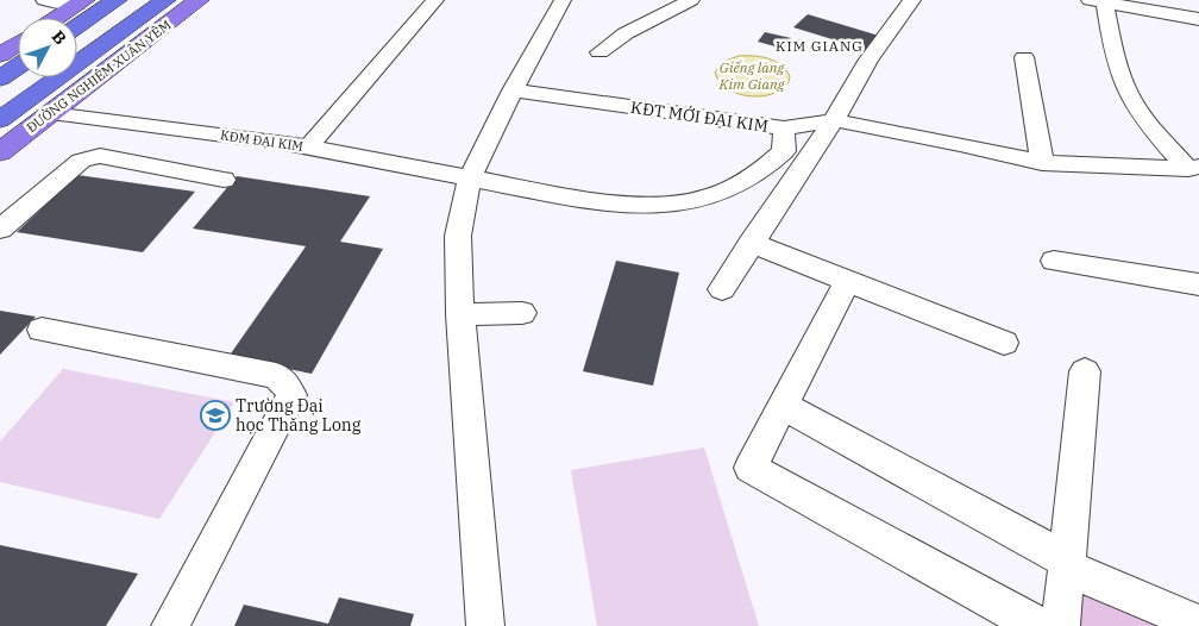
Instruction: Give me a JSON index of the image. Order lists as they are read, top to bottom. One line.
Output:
{"streets":{"main road":["ĐƯỜNG NGHIÊM XUÂN YÊM"],"street":["KĐT MỚI ĐẠI KIM","KĐM ĐẠI KIM"]},"crossings":[["ĐƯỜNG NGHIÊM XUÂN YÊM","KĐM ĐẠI KIM"],["KĐT MỚI ĐẠI KIM","KĐM ĐẠI KIM"]],"districts":["KIM GIANG"],"water":["Giếng làng Kim Giang"],"places":{"school or university":["Trường Đại học Thăng Long"]},"north":"top right"}
